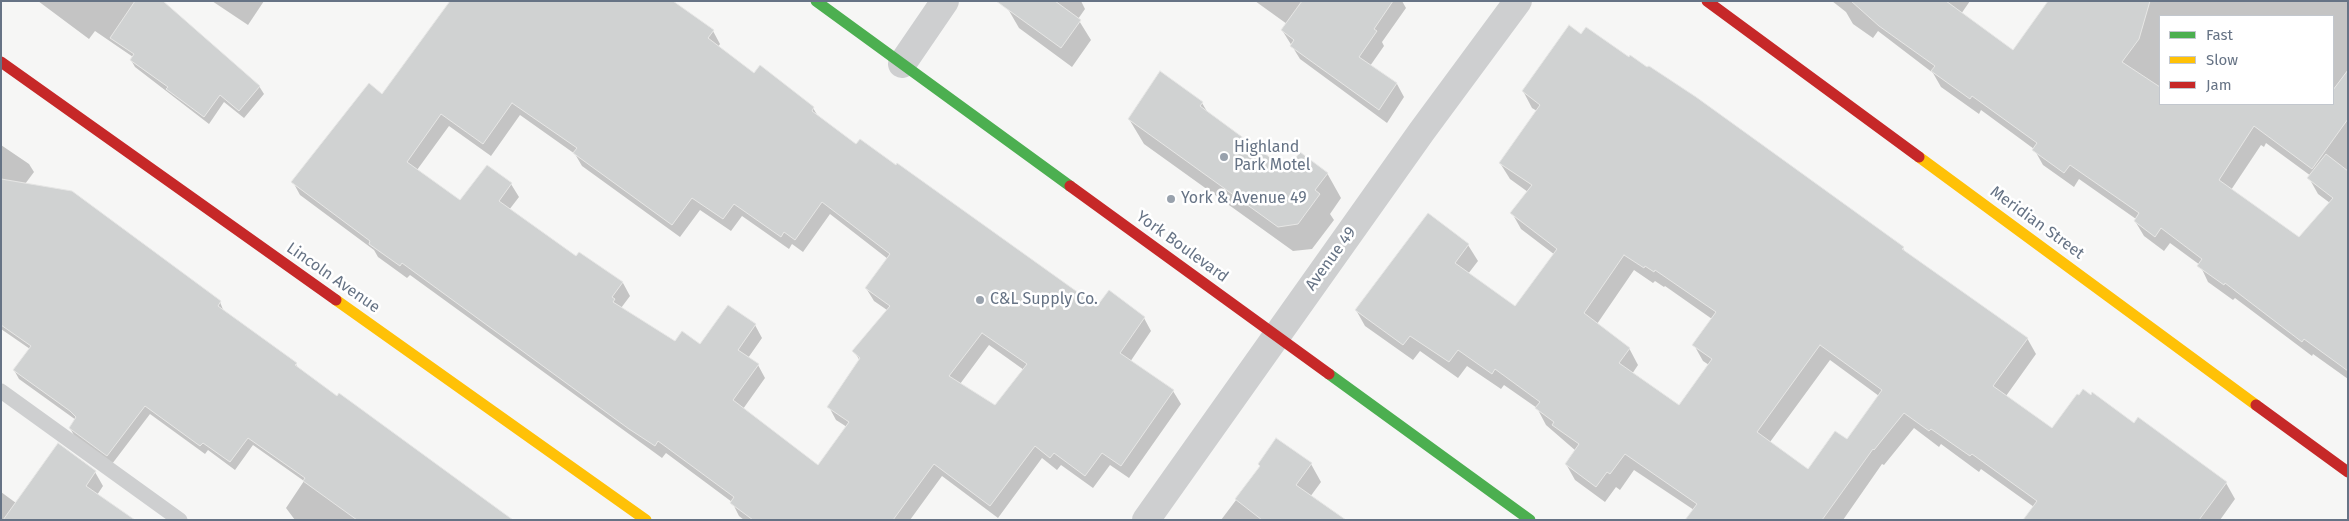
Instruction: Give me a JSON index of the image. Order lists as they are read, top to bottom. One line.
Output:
{"streets":{"street":["Meridian Street","York Boulevard","Avenue 49","Lincoln Avenue"]},"crossings":[["York Boulevard","Avenue 49"]],"places":["Highland Park Motel","York & Avenue 49","C&L Supply Co."],"legend":["Fast","Slow","Jam"]}
